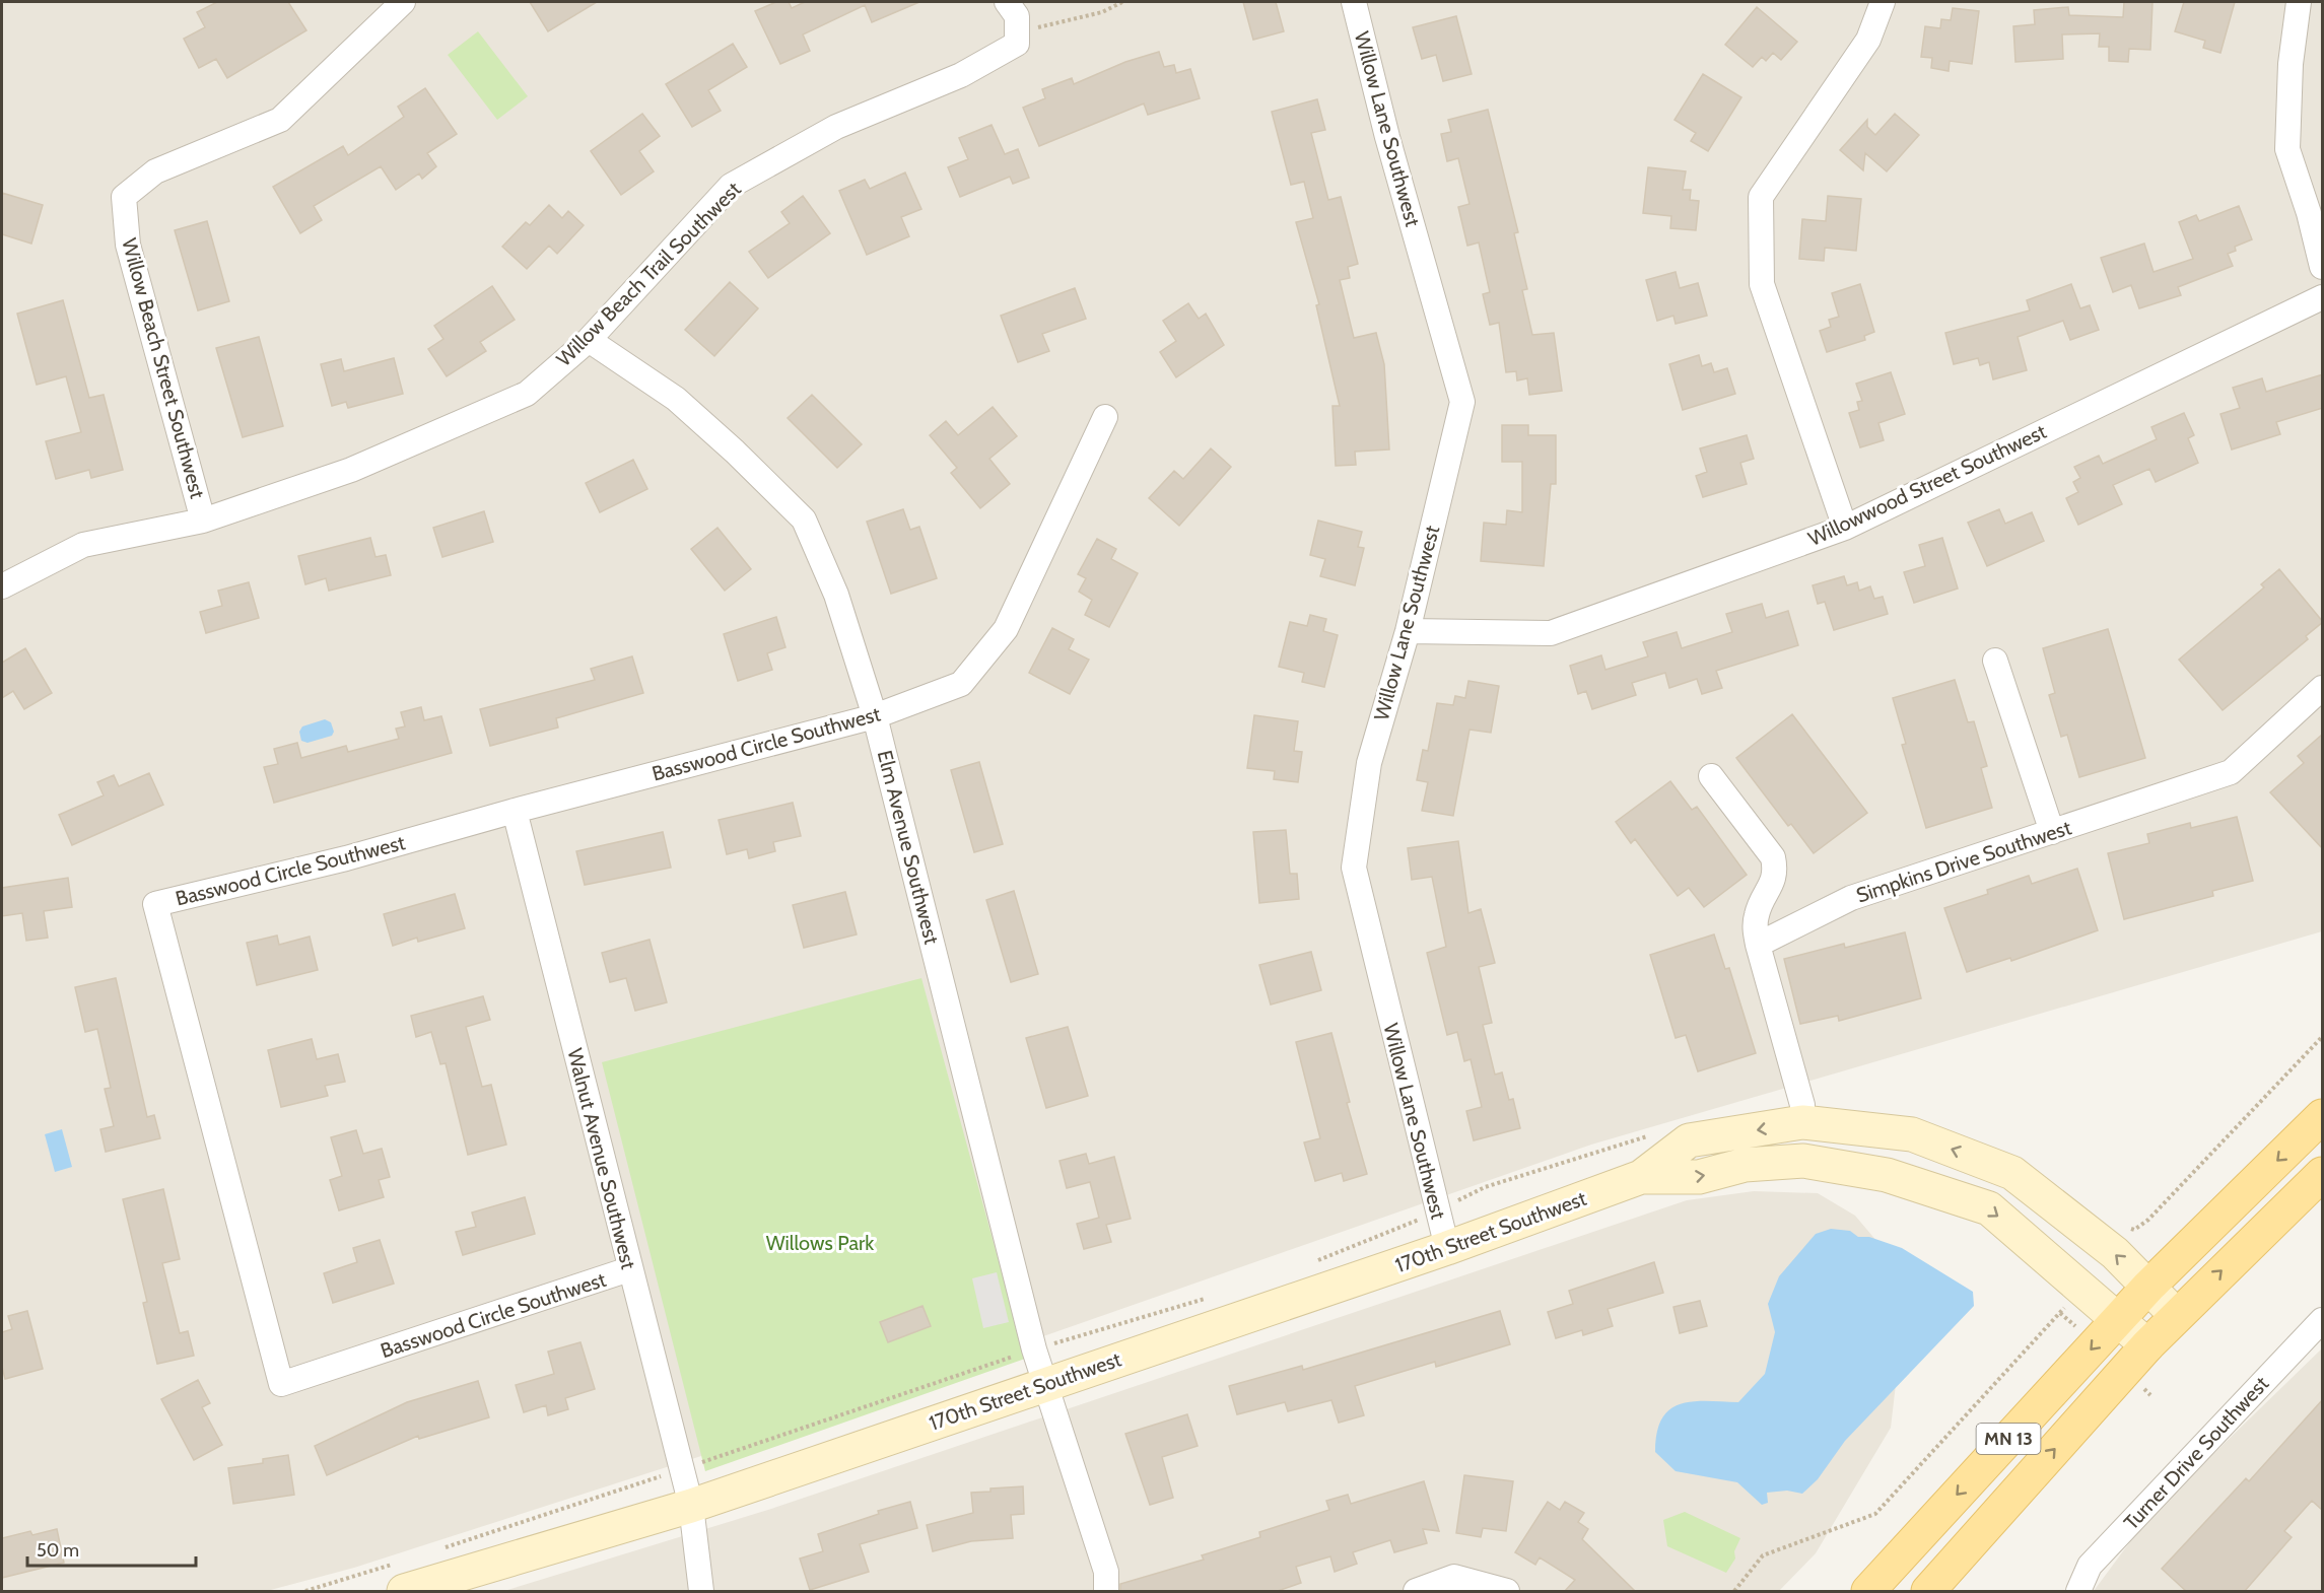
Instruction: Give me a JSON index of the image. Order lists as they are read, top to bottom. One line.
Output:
{"streets":{"main road":["MN 13"],"street":["Willow Lane Southwest","Willow Beach Trail Southwest","Willow Beach Street Southwest","Willowwood Street Southwest","Basswood Circle Southwest","Elm Avenue Southwest","Simpkins Drive Southwest","Walnut Avenue Southwest","170th Street Southwest","Turner Drive Southwest"]},"crossings":[["Willow Lane Southwest","Willowwood Street Southwest"],["Willow Lane Southwest","170th Street Southwest"],["Willow Beach Trail Southwest","Willow Beach Street Southwest"],["Willow Beach Trail Southwest","Elm Avenue Southwest"],["Basswood Circle Southwest","Elm Avenue Southwest"],["Basswood Circle Southwest","Walnut Avenue Southwest"],["Elm Avenue Southwest","170th Street Southwest"],["Walnut Avenue Southwest","170th Street Southwest"],["170th Street Southwest","MN 13"]],"parks":["Willows Park"],"scale_bar":"50 m"}
